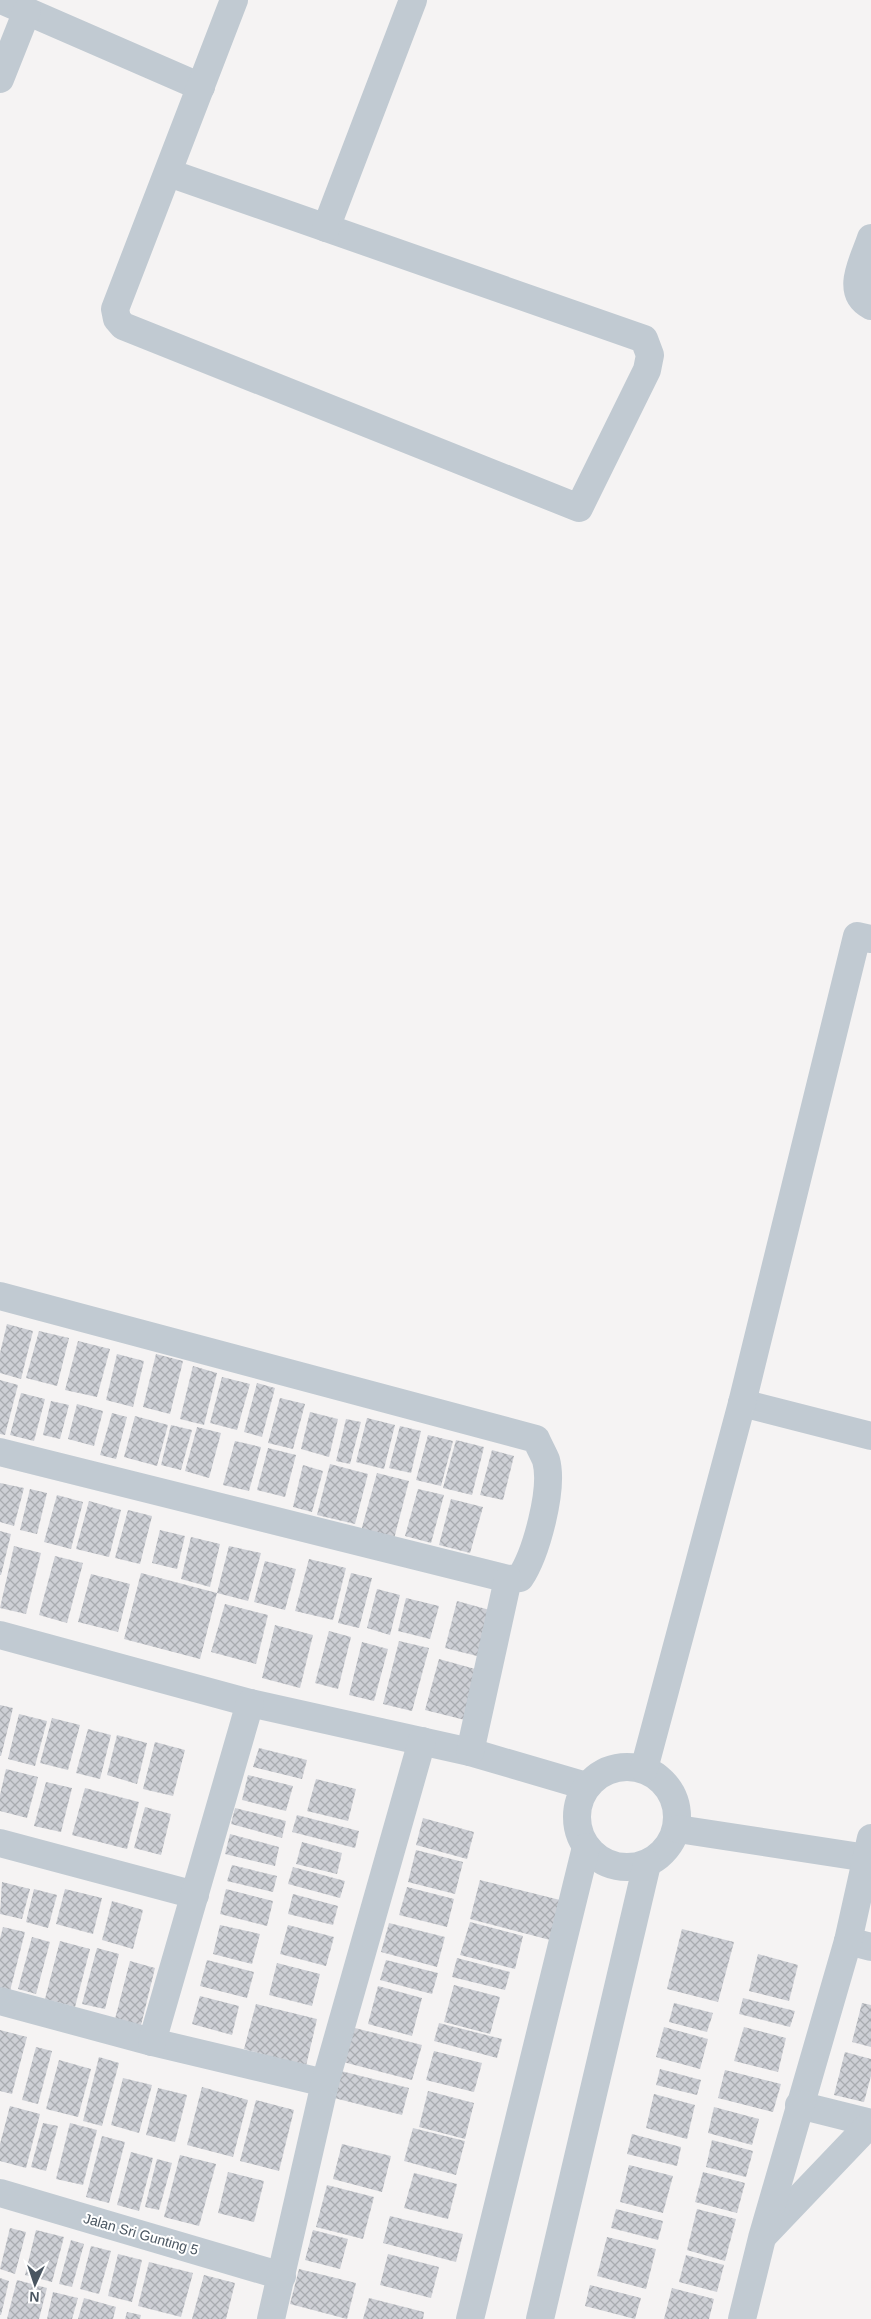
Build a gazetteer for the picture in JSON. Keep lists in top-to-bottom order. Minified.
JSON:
{"streets":{"street":["Jalan Sri Gunting 5"]},"north":"bottom"}
